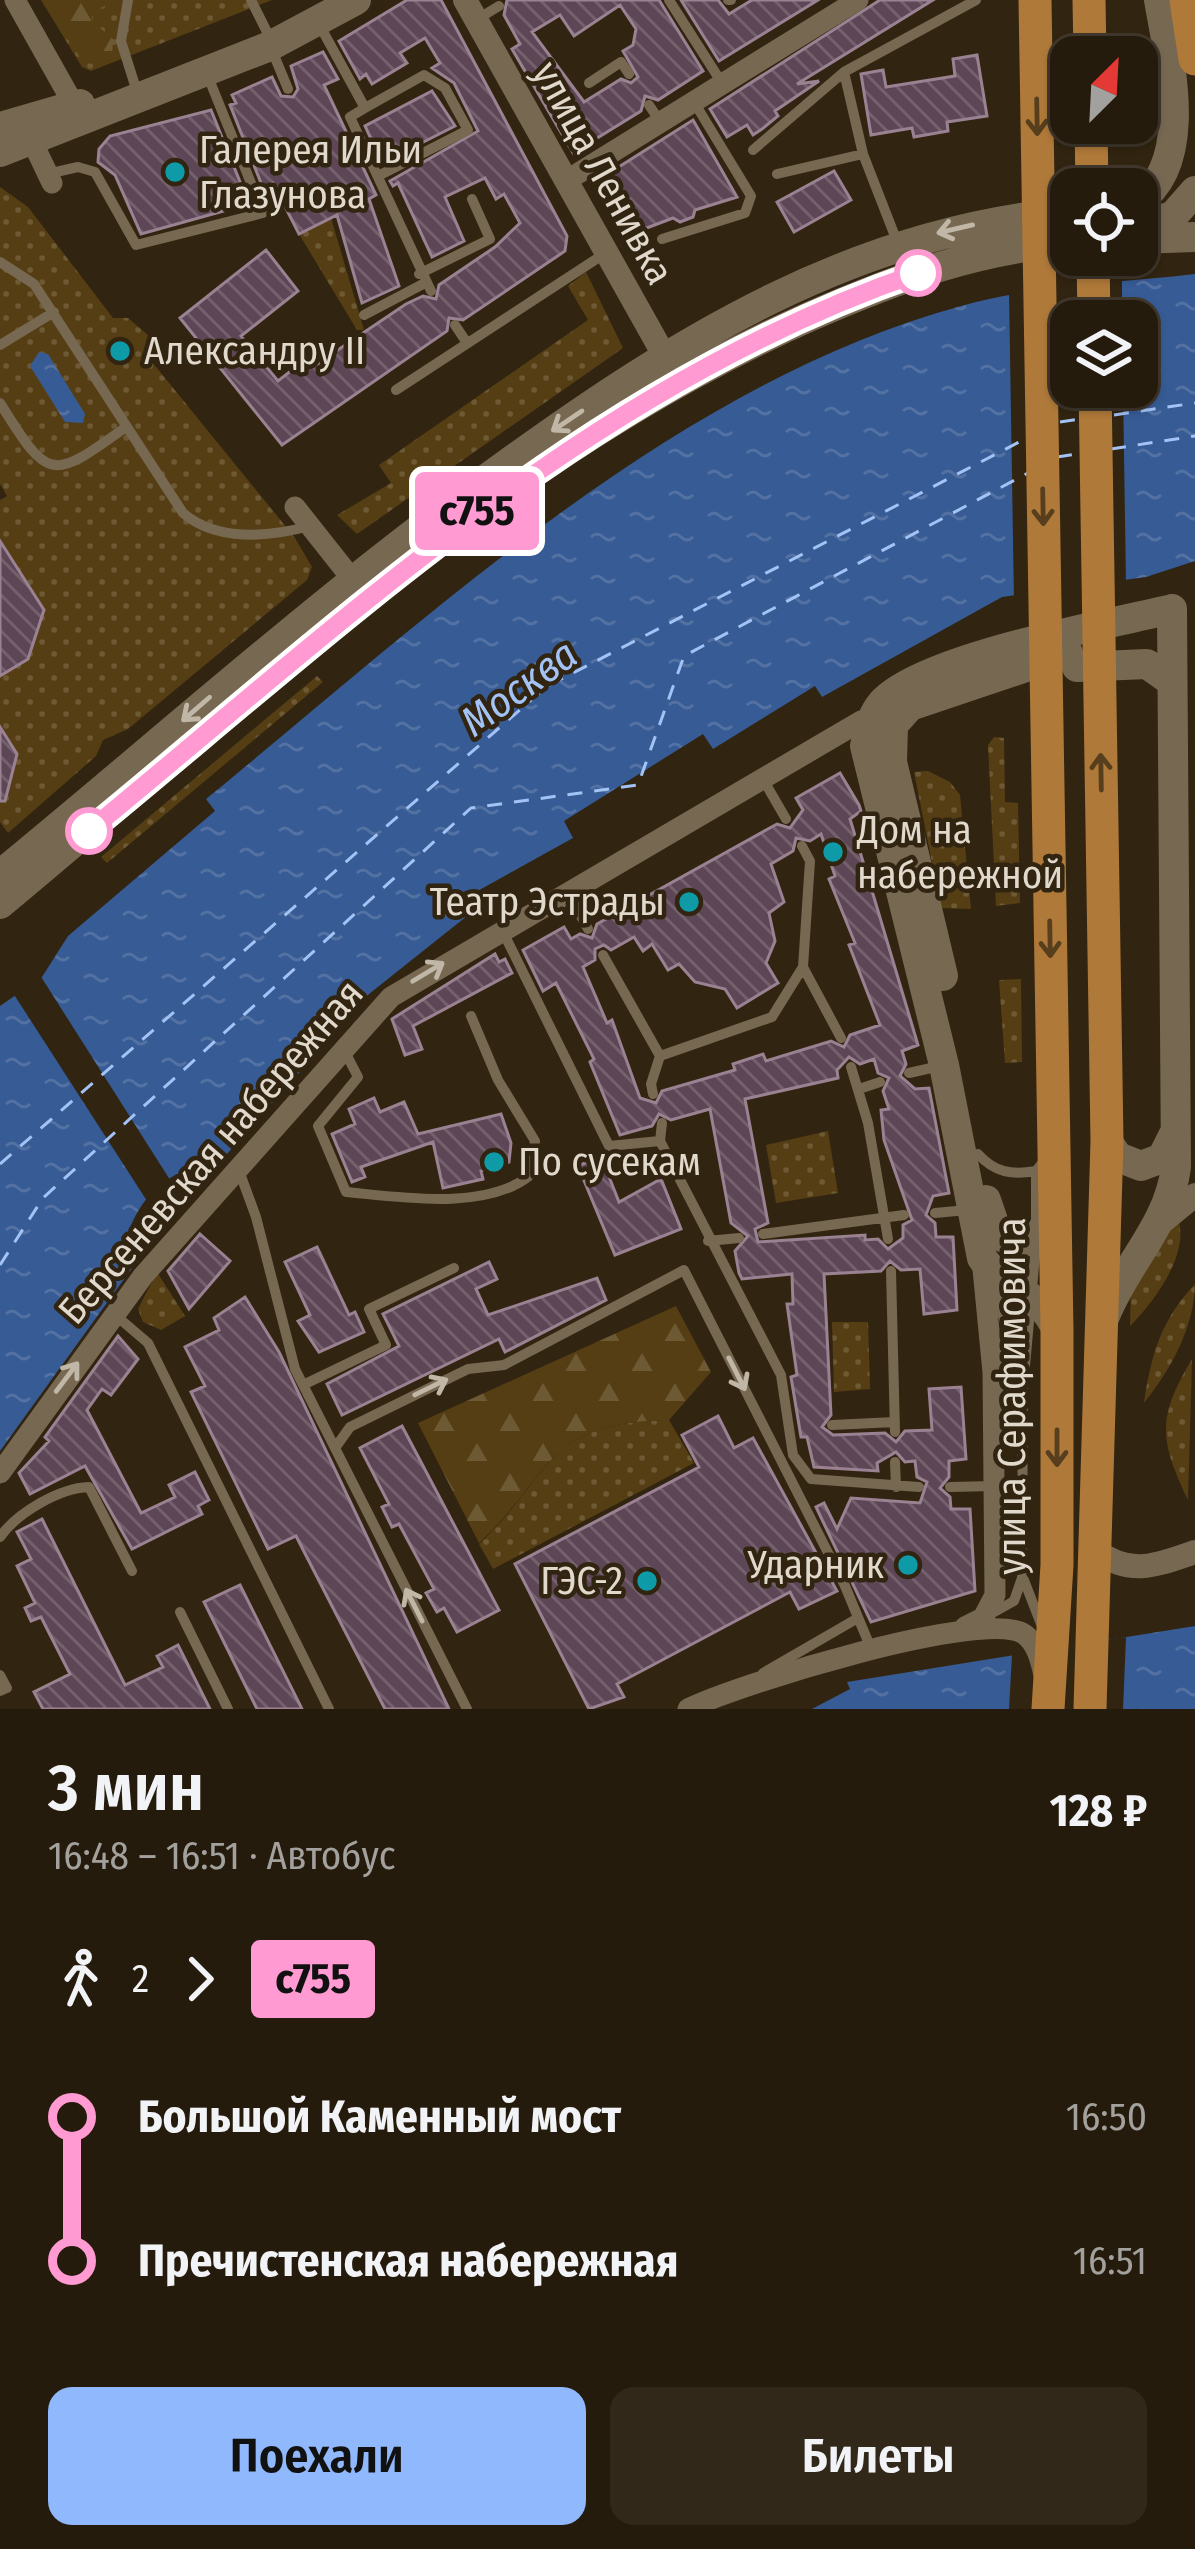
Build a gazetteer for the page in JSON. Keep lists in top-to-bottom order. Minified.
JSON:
{"streets":{"main road":["улица Серафимовича"],"street":["улица Ленивка","Берсеневская набережная"]},"crossings":[["Берсеневская набережная","улица Серафимовича"]],"water":["Москва"],"places":["Галерея Ильи Глазунова","Александру II","Дом на набережной","Театр Эстрады","По сусекам","Ударник","ГЭС-2"],"lines":["bus line с755"],"north":"top right","page":{"on_map":"с755","heading":["3 мин","16:48 – 16:51 · Автобус","128 ₽"],"legs":["2","с755"],"list":[{"name":"Большой Каменный мост","value":"16:50"},{"name":"Пречистенская набережная","value":"16:51"}],"buttons":["Поехали","Билеты"]}}
